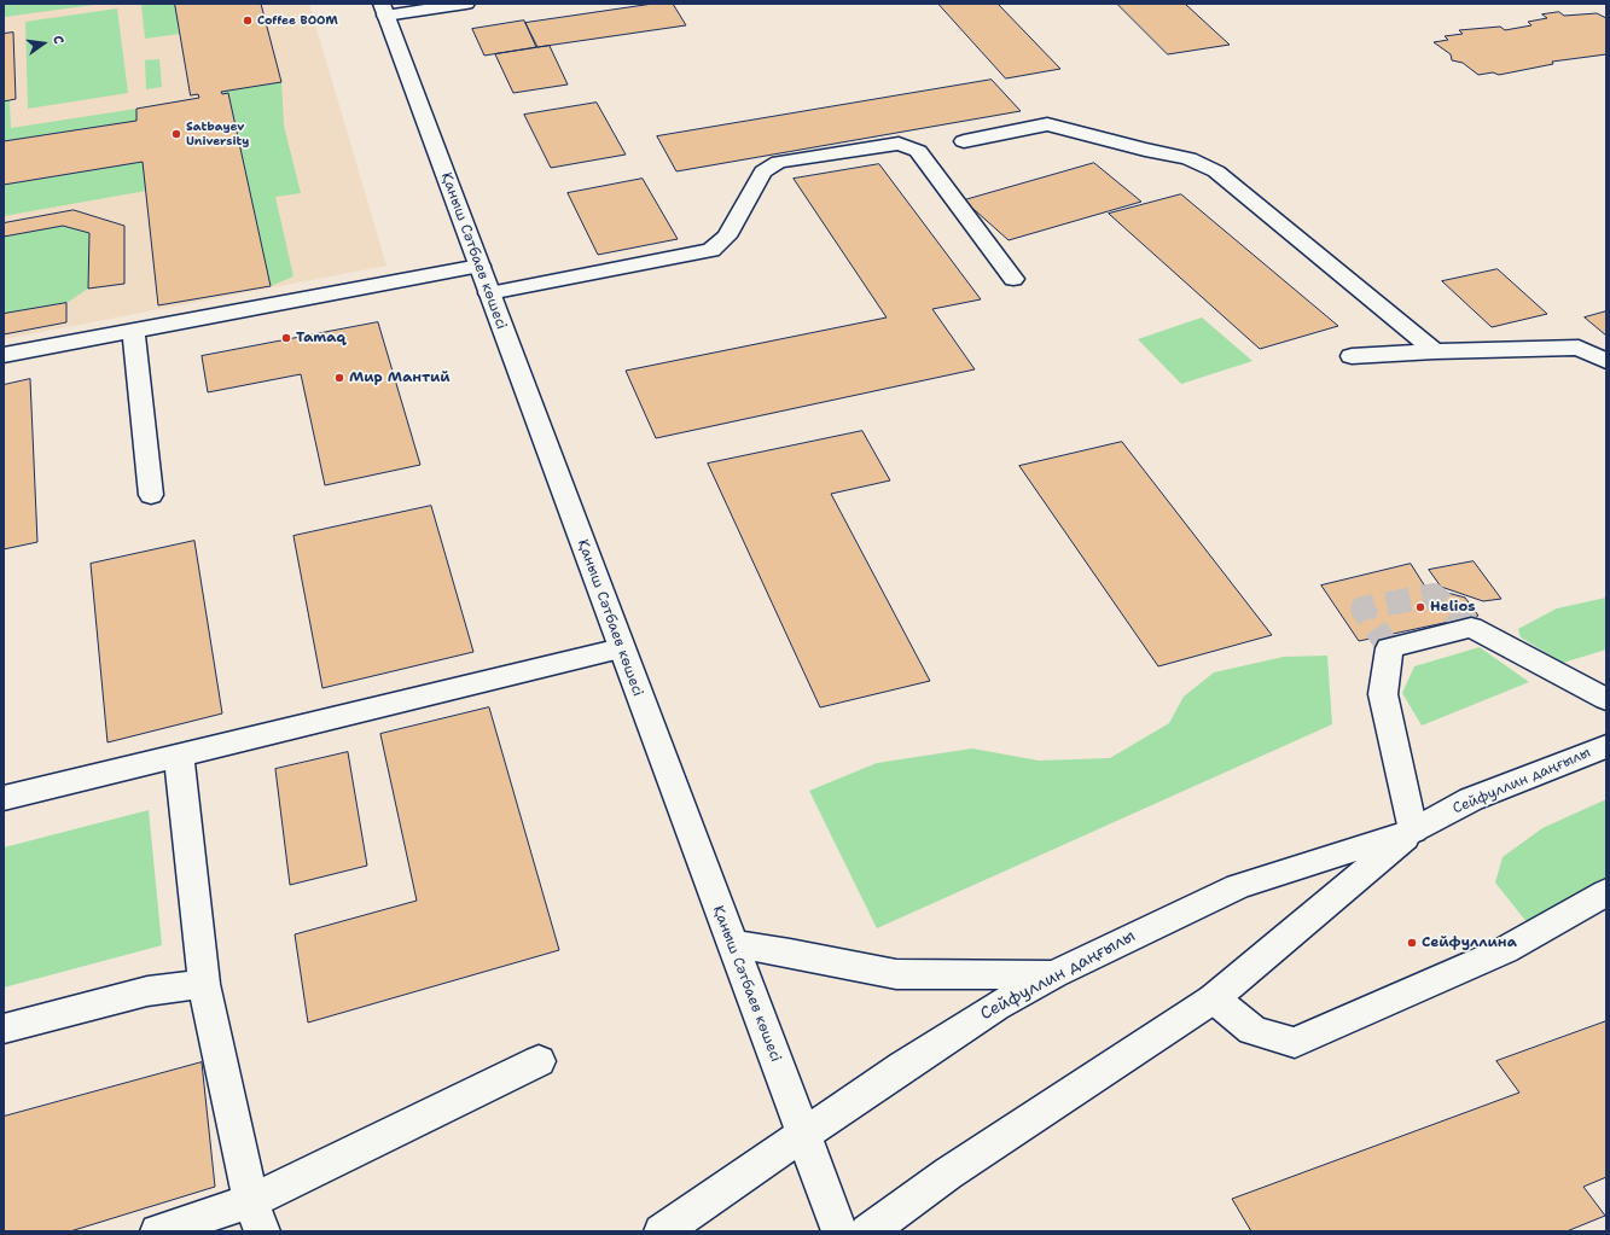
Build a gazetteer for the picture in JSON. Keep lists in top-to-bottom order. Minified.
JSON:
{"streets":{"main road":["Қаныш Сәтбаев көшесі","Сейфуллин даңғылы"]},"crossings":[["Қаныш Сәтбаев көшесі","Сейфуллин даңғылы"]],"places":["Coffee BOOM","Satbayev University","Tamaq","Мир Мантий","Helios","Сейфуллина"],"north":"right"}
